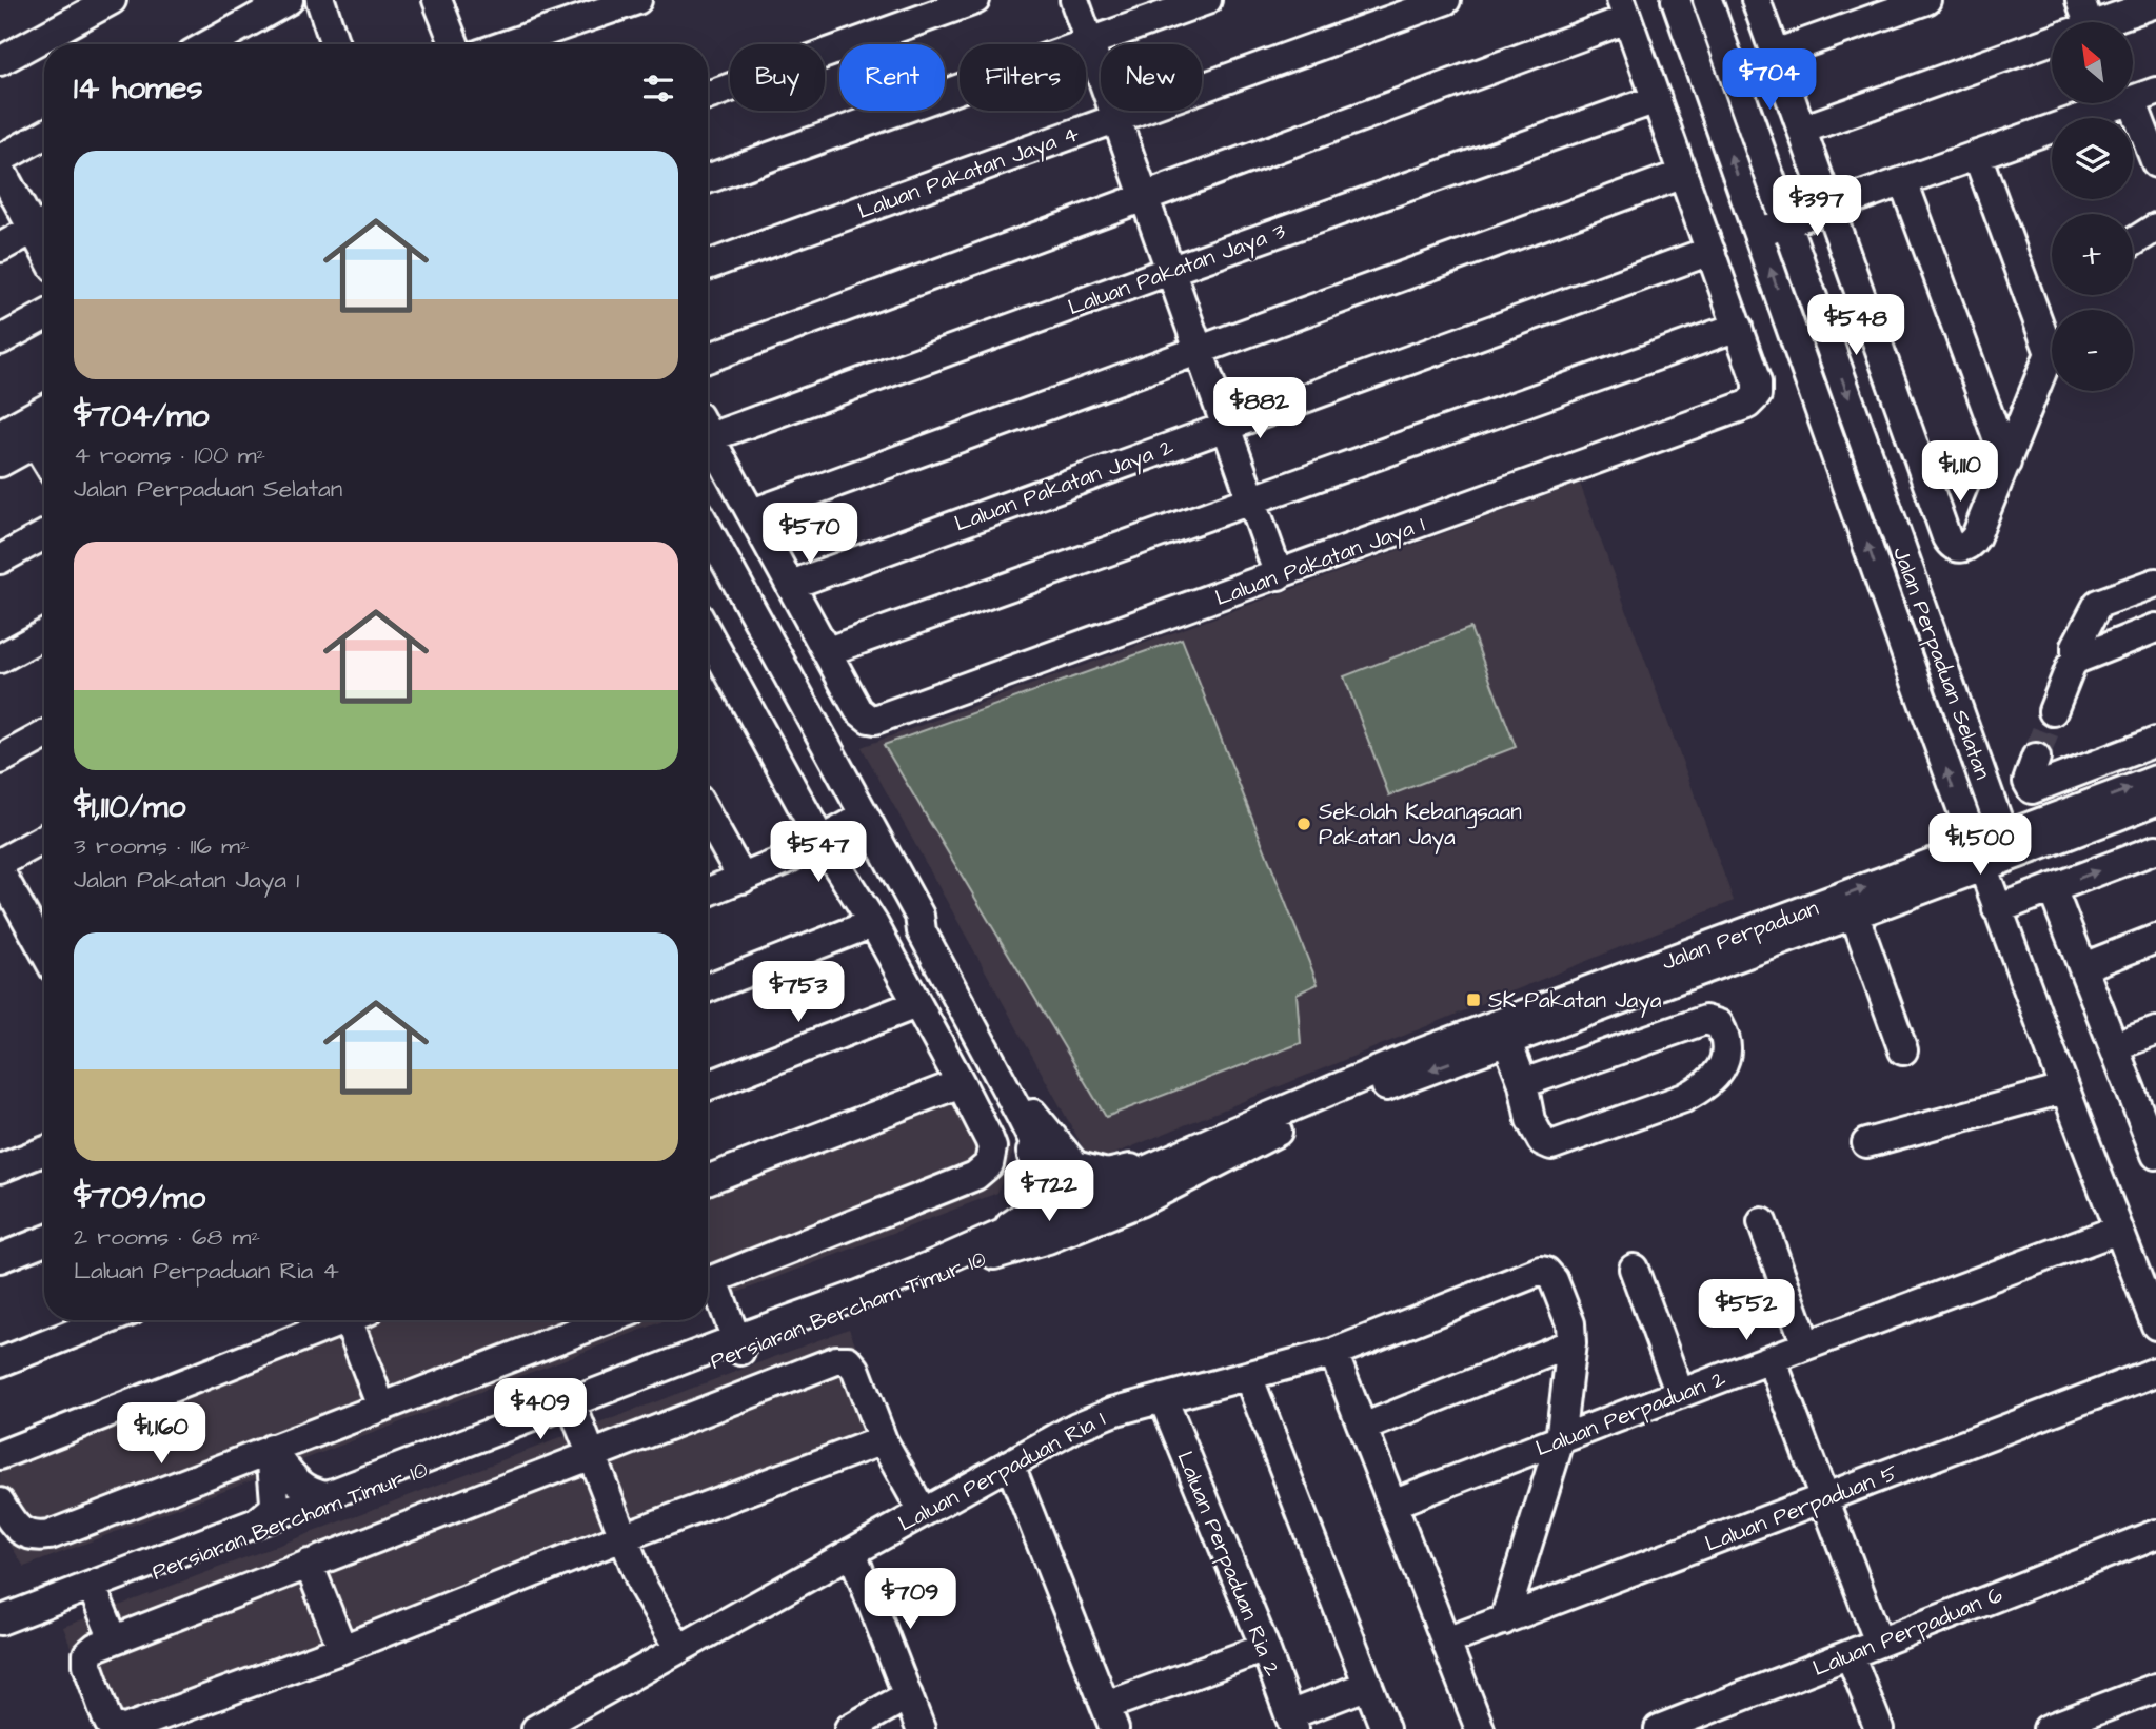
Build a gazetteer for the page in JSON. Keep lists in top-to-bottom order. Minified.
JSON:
{"streets":{"street":["Laluan Pakatan Jaya 4","Laluan Pakatan Jaya 3","Laluan Pakatan Jaya 2","Laluan Pakatan Jaya 1","Jalan Perpaduan Selatan","Jalan Perpaduan","Persiaran Bercham Timur 10","Laluan Perpaduan 2","Laluan Perpaduan Ria 1","Laluan Perpaduan 5","Laluan Perpaduan Ria 2","Laluan Perpaduan 6"]},"crossings":[["Jalan Perpaduan Selatan","Jalan Perpaduan"],["Jalan Perpaduan Selatan","Laluan Perpaduan 2"],["Jalan Perpaduan","Persiaran Bercham Timur 10"],["Laluan Perpaduan Ria 1","Laluan Perpaduan Ria 2"]],"places":{"other":["Sekolah Kebangsaan Pakatan Jaya"],"transit":["SK Pakatan Jaya"]},"north":"top left","page":{"map_buttons":["+","−"],"chip":["Buy","Rent","Filters","New"],"heading":"14 homes","price":["$704","$397","$548","$882","$1,110","$570","$1,500","$547","$753","$722","$552","$409","$1,160","$709"],"list":[{"name":"$704/mo","note":"4 rooms · 100 m² · Jalan Perpaduan Selatan"},{"name":"$1,110/mo","note":"3 rooms · 116 m² · Jalan Pakatan Jaya 1"},{"name":"$709/mo","note":"2 rooms · 68 m² · Laluan Perpaduan Ria 4"}]}}
